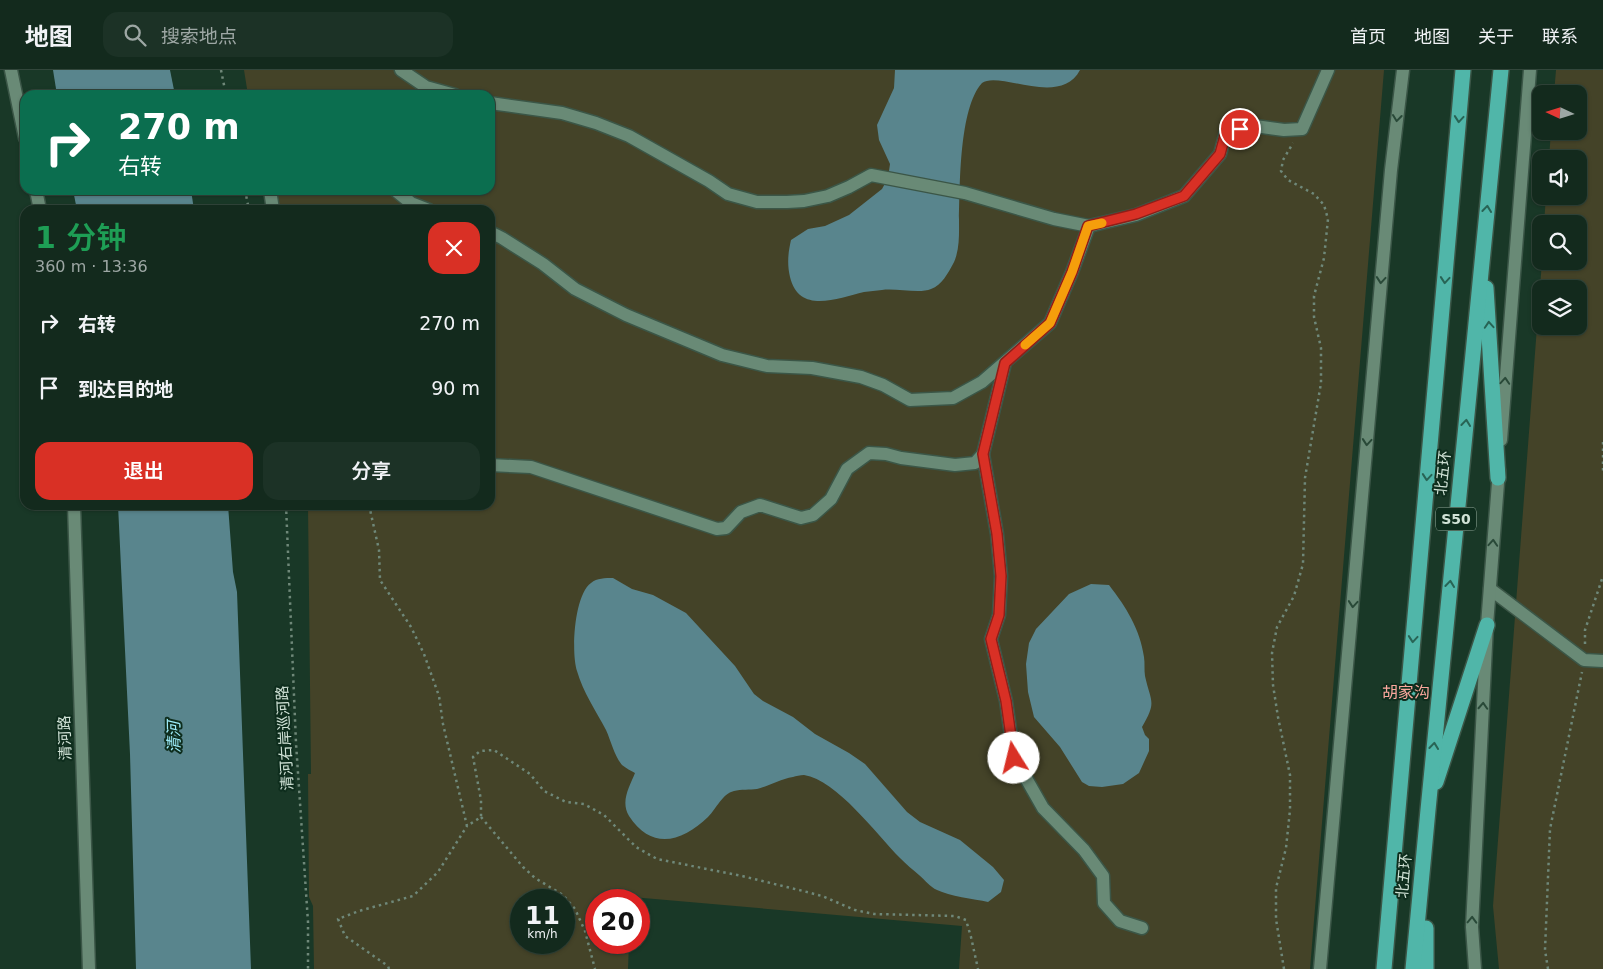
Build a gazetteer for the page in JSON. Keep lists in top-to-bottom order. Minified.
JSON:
{"streets":{"highway":["北五环","S50"],"street":["清河路"],"path":["清河右岸巡河路"]},"districts":["胡家沟"],"water":["清河"],"north":"left","page":{"header":"地图","search":"搜索地点","nav":["首页","地图","关于","联系"],"turn":["270 m","右转"],"heading":["1 分钟","360 m · 13:36"],"list":[{"name":"右转","value":"270 m"},{"name":"到达目的地","value":"90 m"}],"buttons":["退出","分享"],"speed":"11 km/h","limit":"20"}}
